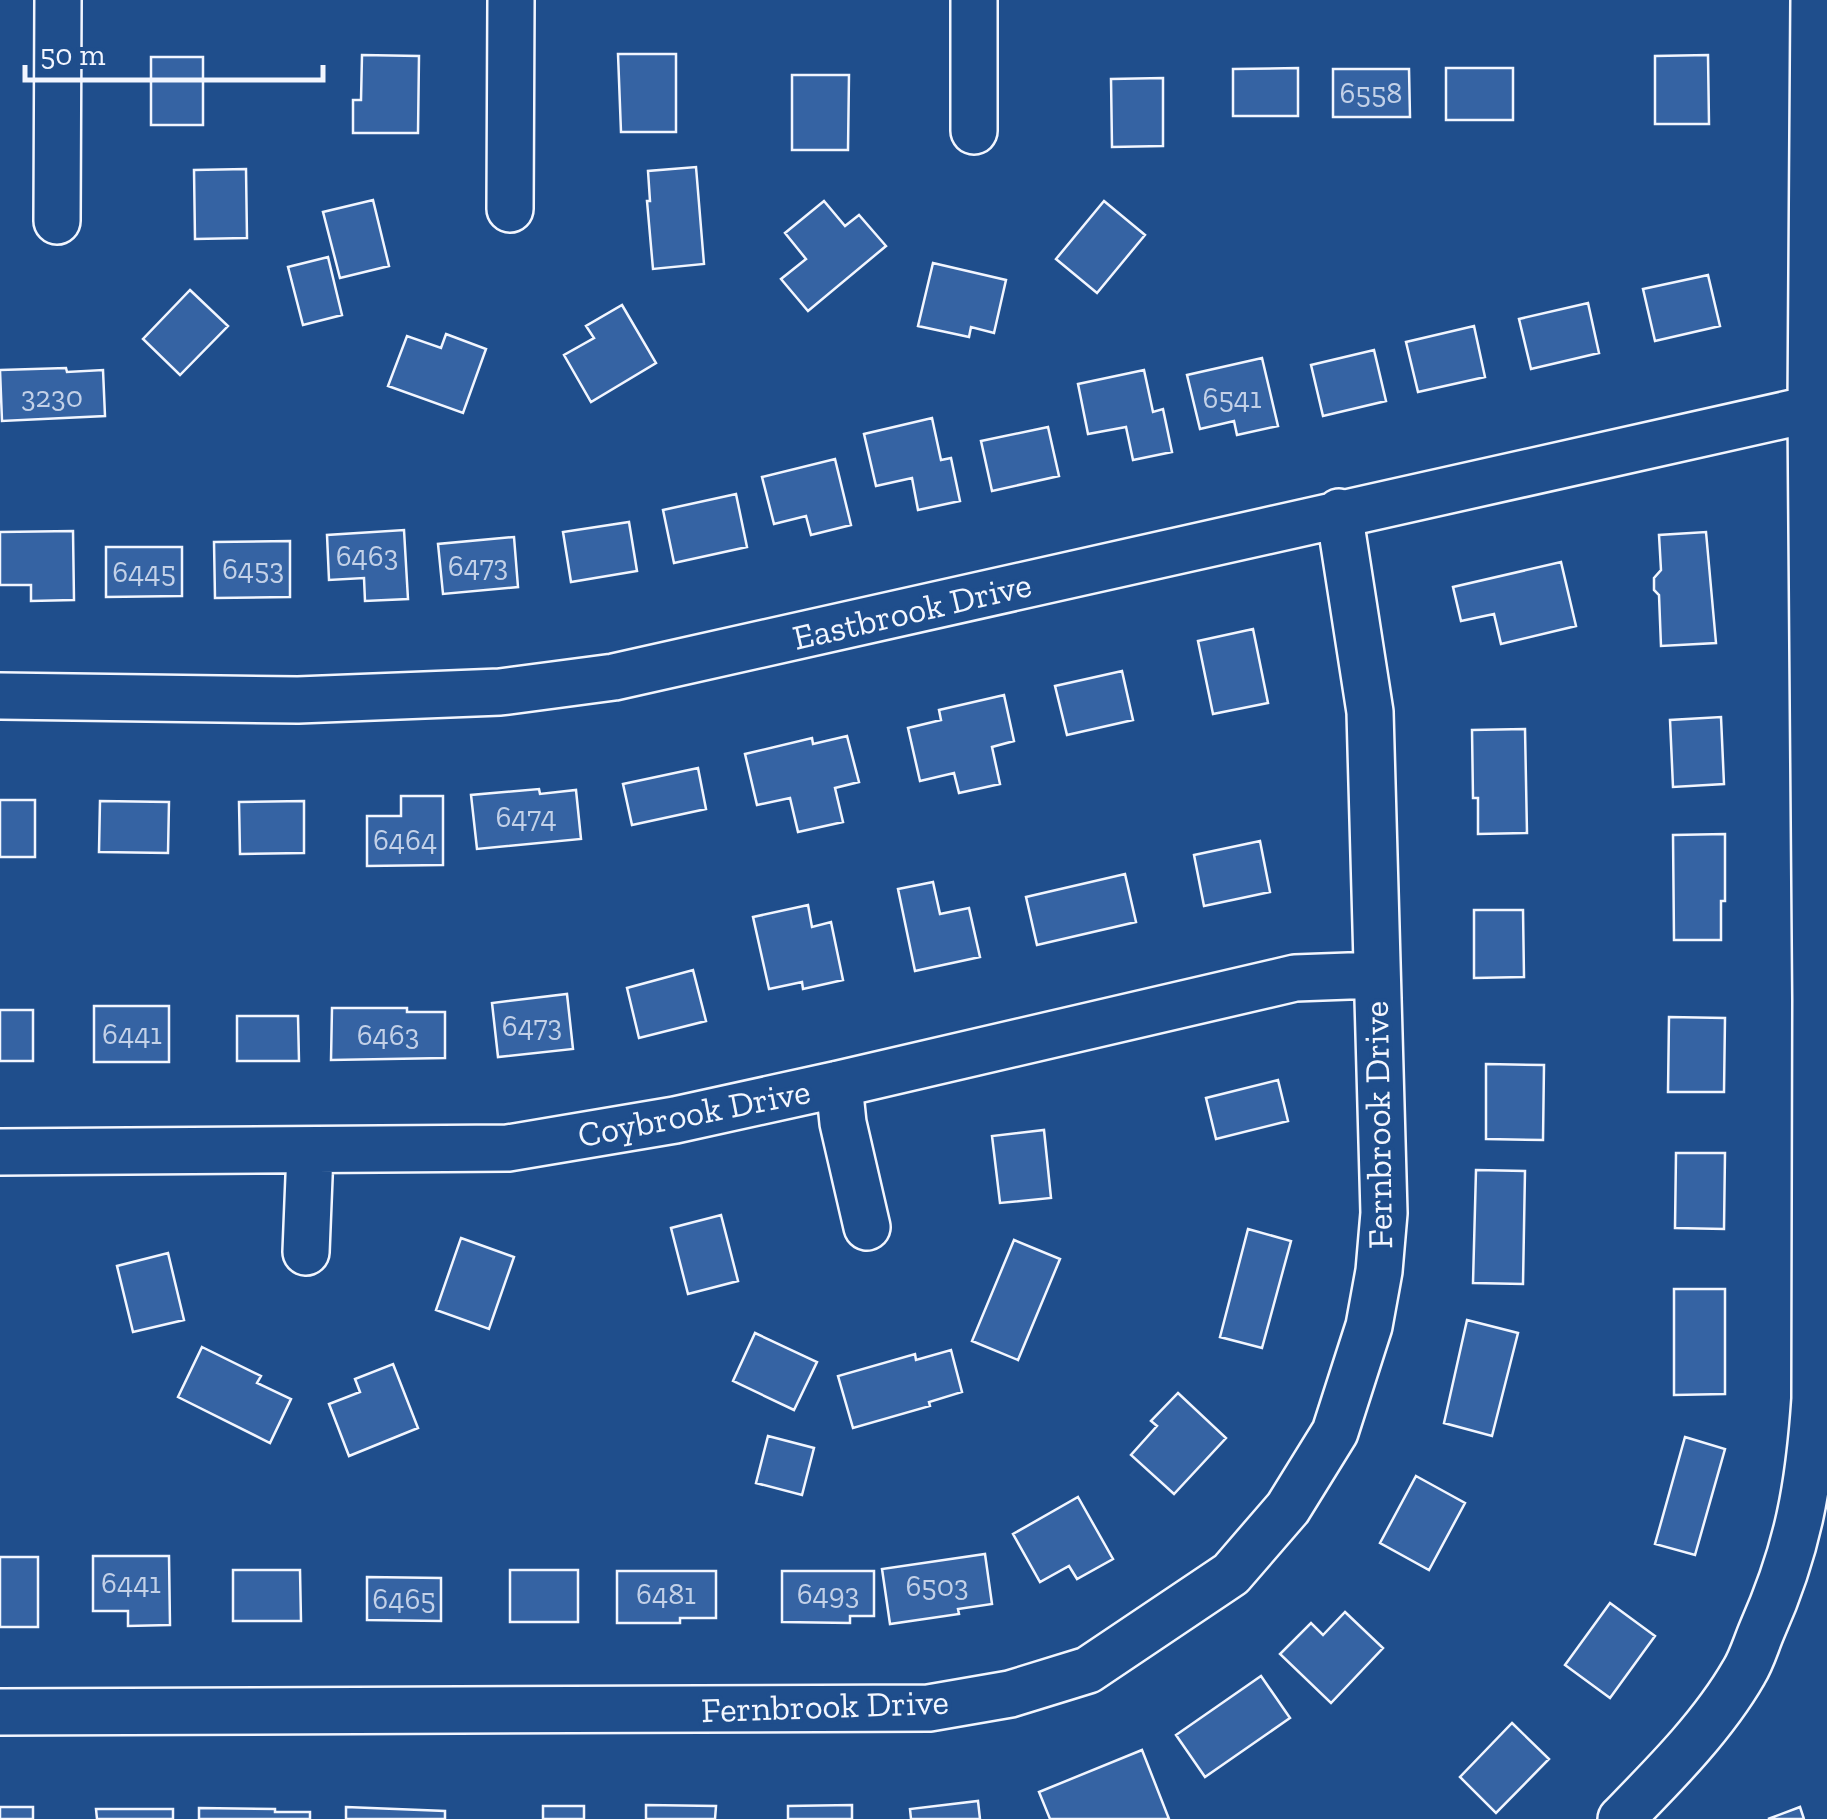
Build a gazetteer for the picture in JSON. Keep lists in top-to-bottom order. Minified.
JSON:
{"streets":{"street":["Eastbrook Drive","Coybrook Drive","Fernbrook Drive"]},"crossings":[["Eastbrook Drive","Fernbrook Drive"],["Coybrook Drive","Fernbrook Drive"]],"house_numbers":["6558","3230","6541","6463","6473","6453","6445","6474","6464","6473","6441","6463","6441","6503","6481","6493","6465"],"scale_bar":"50 m"}
